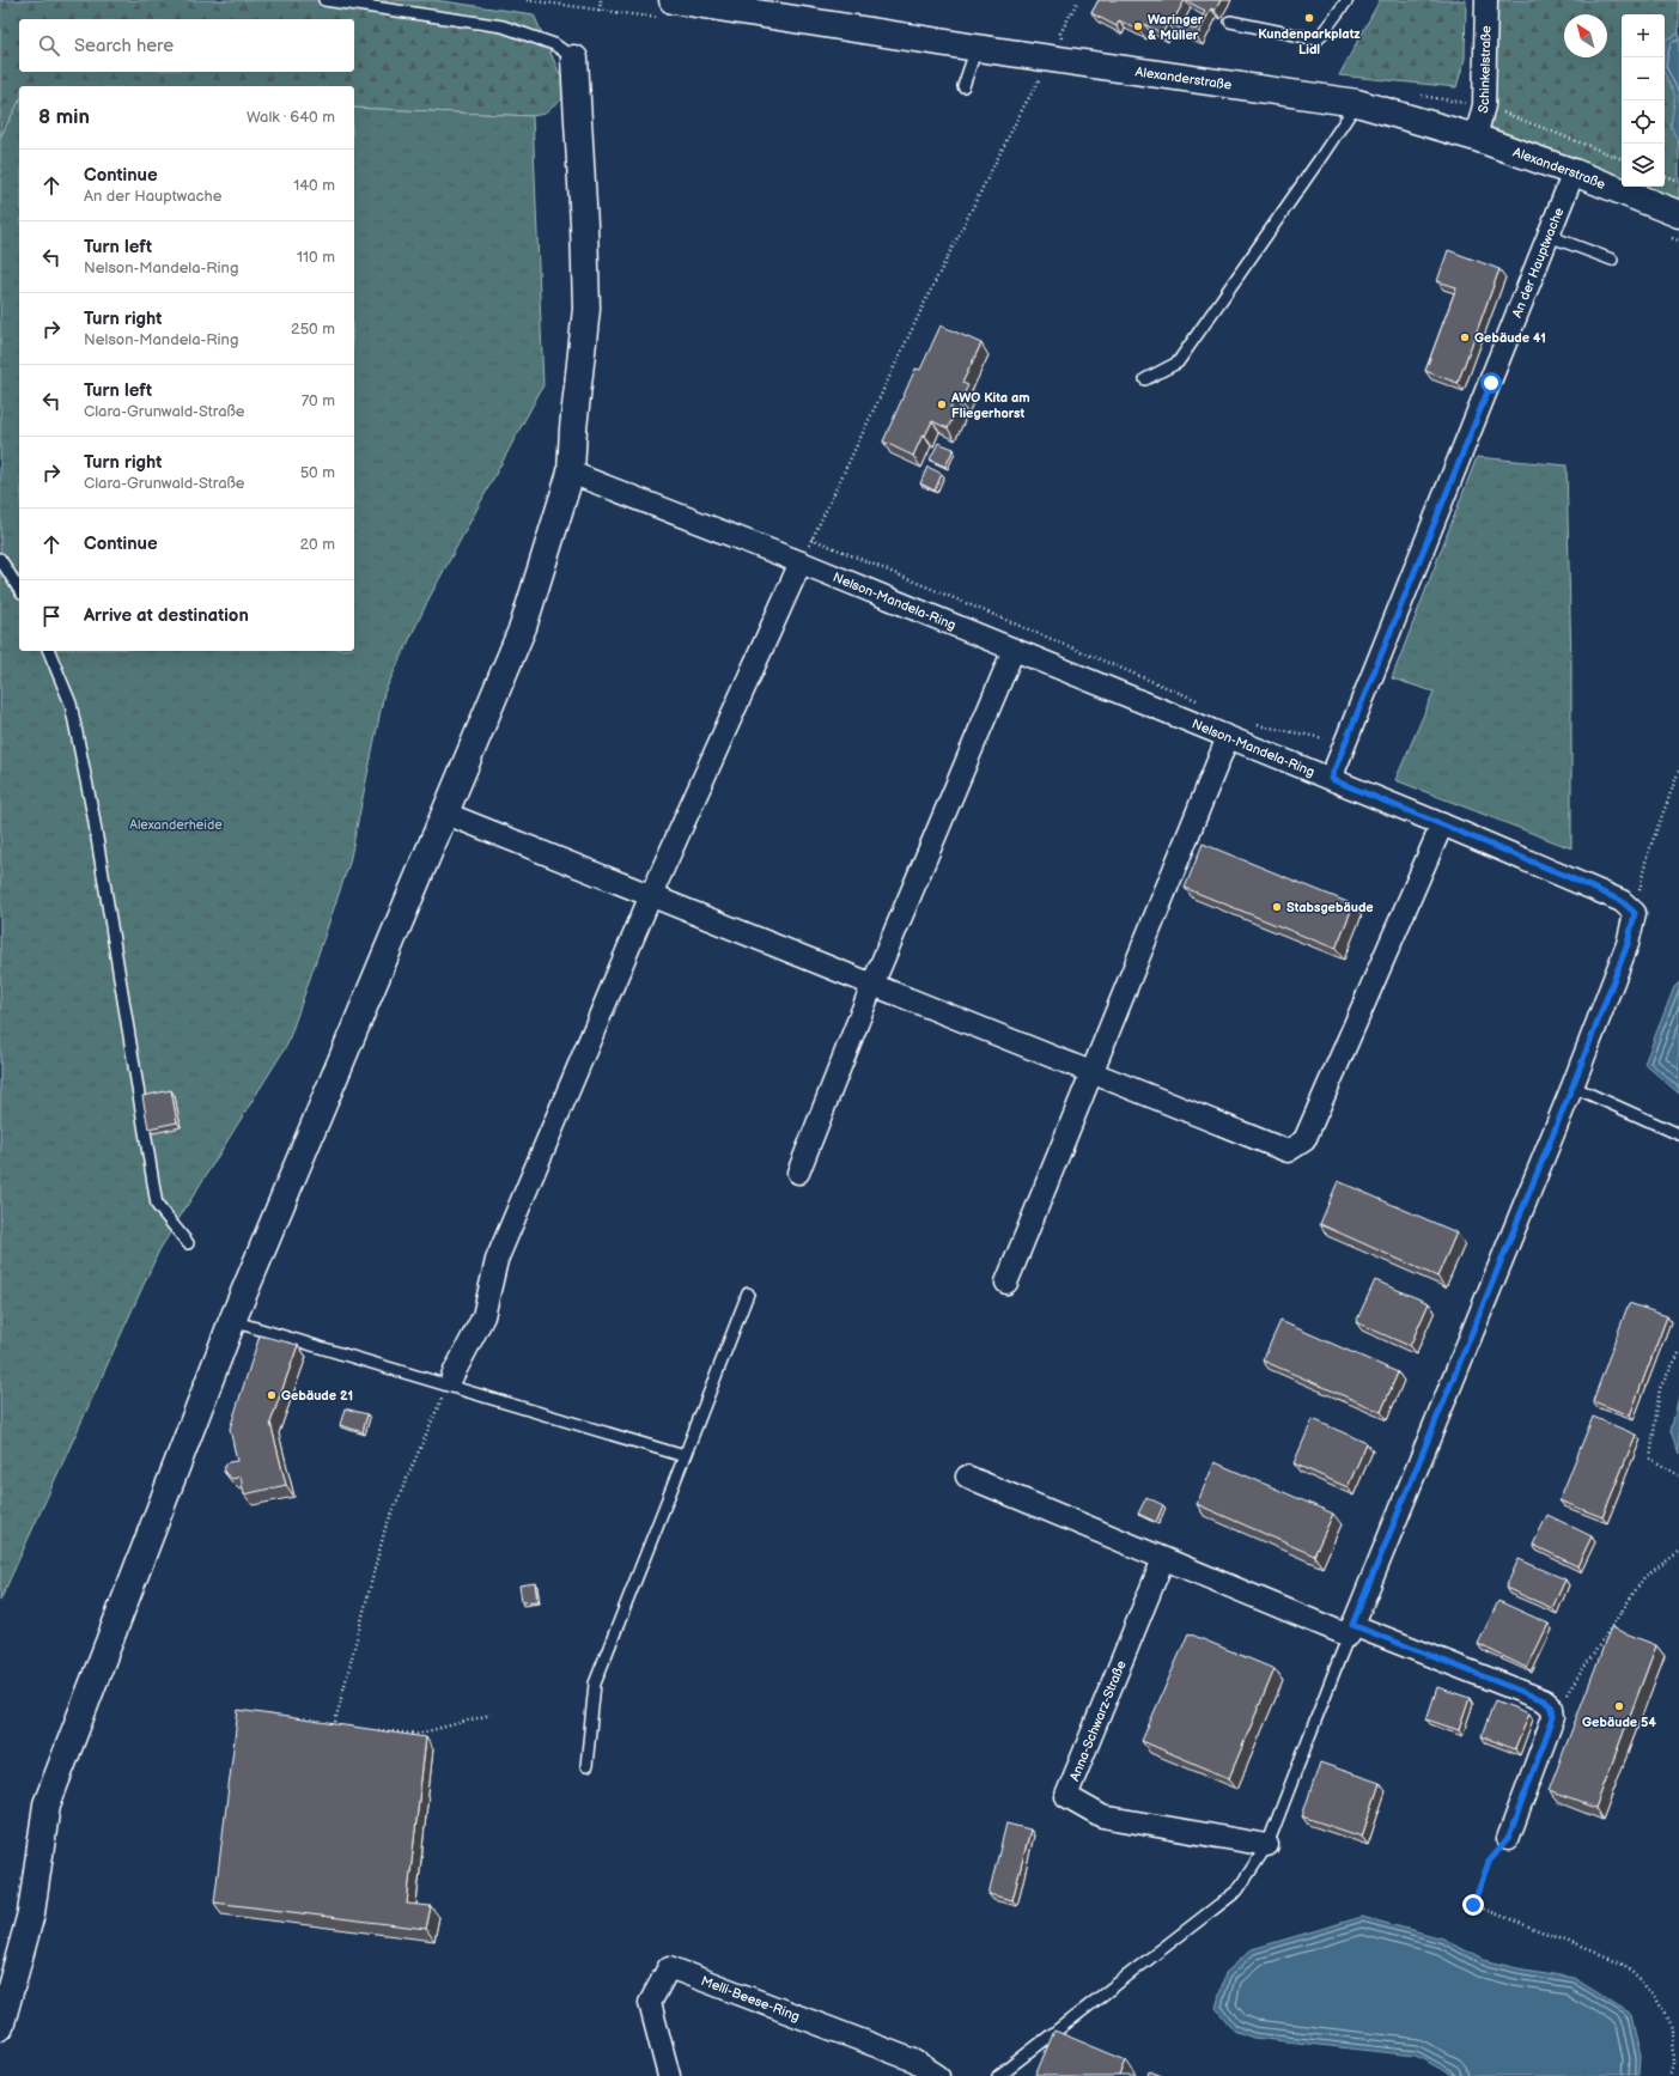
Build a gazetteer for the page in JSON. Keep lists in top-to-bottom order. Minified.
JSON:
{"streets":{"street":["Schinkelstraße","Alexanderstraße","An der Hauptwache","Nelson-Mandela-Ring","Anna-Schwarz-Straße","Melli-Beese-Ring"]},"crossings":[["Schinkelstraße","Alexanderstraße"],["Alexanderstraße","An der Hauptwache"],["An der Hauptwache","Nelson-Mandela-Ring"]],"parks":["Alexanderheide"],"places":["Kundenparkplatz Lidl","Waringer & Müller","Gebäude 41","AWO Kita am Fliegerhorst","Stabsgebäude","Gebäude 21","Gebäude 54"],"north":"top left","page":{"map_buttons":["+","−"],"search":"Search here","heading":["8 min","Walk · 640 m"],"list":[["Continue","An der Hauptwache","140 m"],["Turn left","Nelson-Mandela-Ring","110 m"],["Turn right","Nelson-Mandela-Ring","250 m"],["Turn left","Clara-Grunwald-Straße","70 m"],["Turn right","Clara-Grunwald-Straße","50 m"],["Continue","20 m"],"Arrive at destination"]}}
